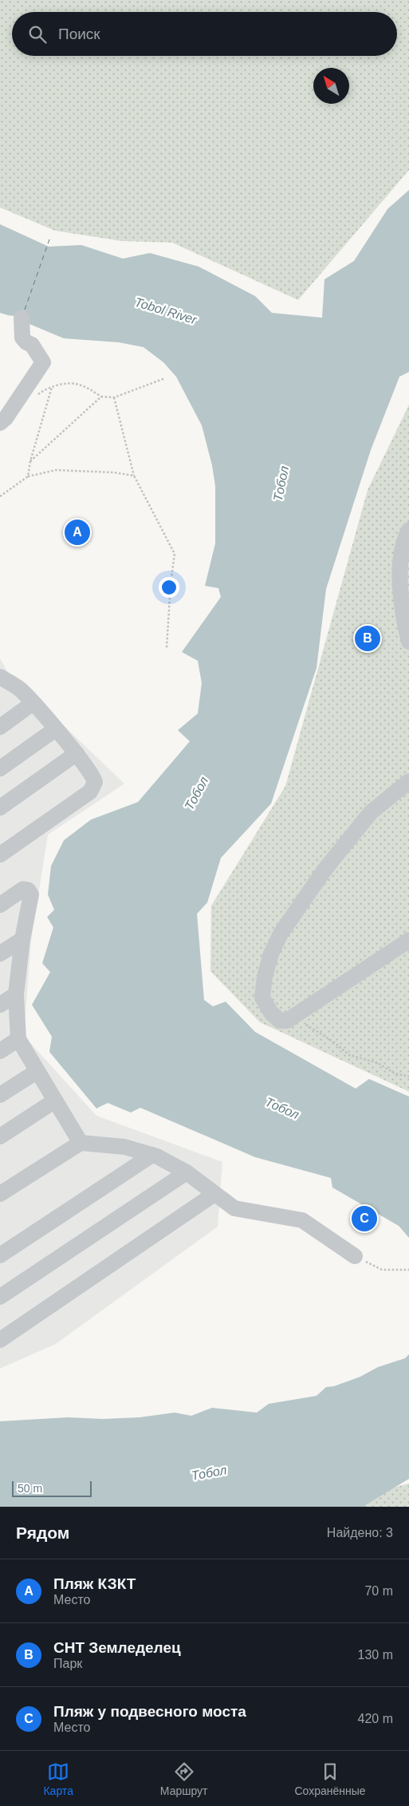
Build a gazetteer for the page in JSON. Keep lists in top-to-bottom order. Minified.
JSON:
{"water":["Tobol River","Тобол"],"scale_bar":"50 m","north":"top left","page":{"search":"Поиск","pins":["A","B","C"],"scale":"50 m","heading":["Рядом","Найдено: 3"],"list":[{"mark":"A","name":"Пляж КЗКТ","note":"Место","value":"70 m"},{"mark":"B","name":"СНТ Земледелец","note":"Парк","value":"130 m"},{"mark":"C","name":"Пляж у подвесного моста","note":"Место","value":"420 m"}],"nav":["Карта","Маршрут","Сохранённые"]}}
